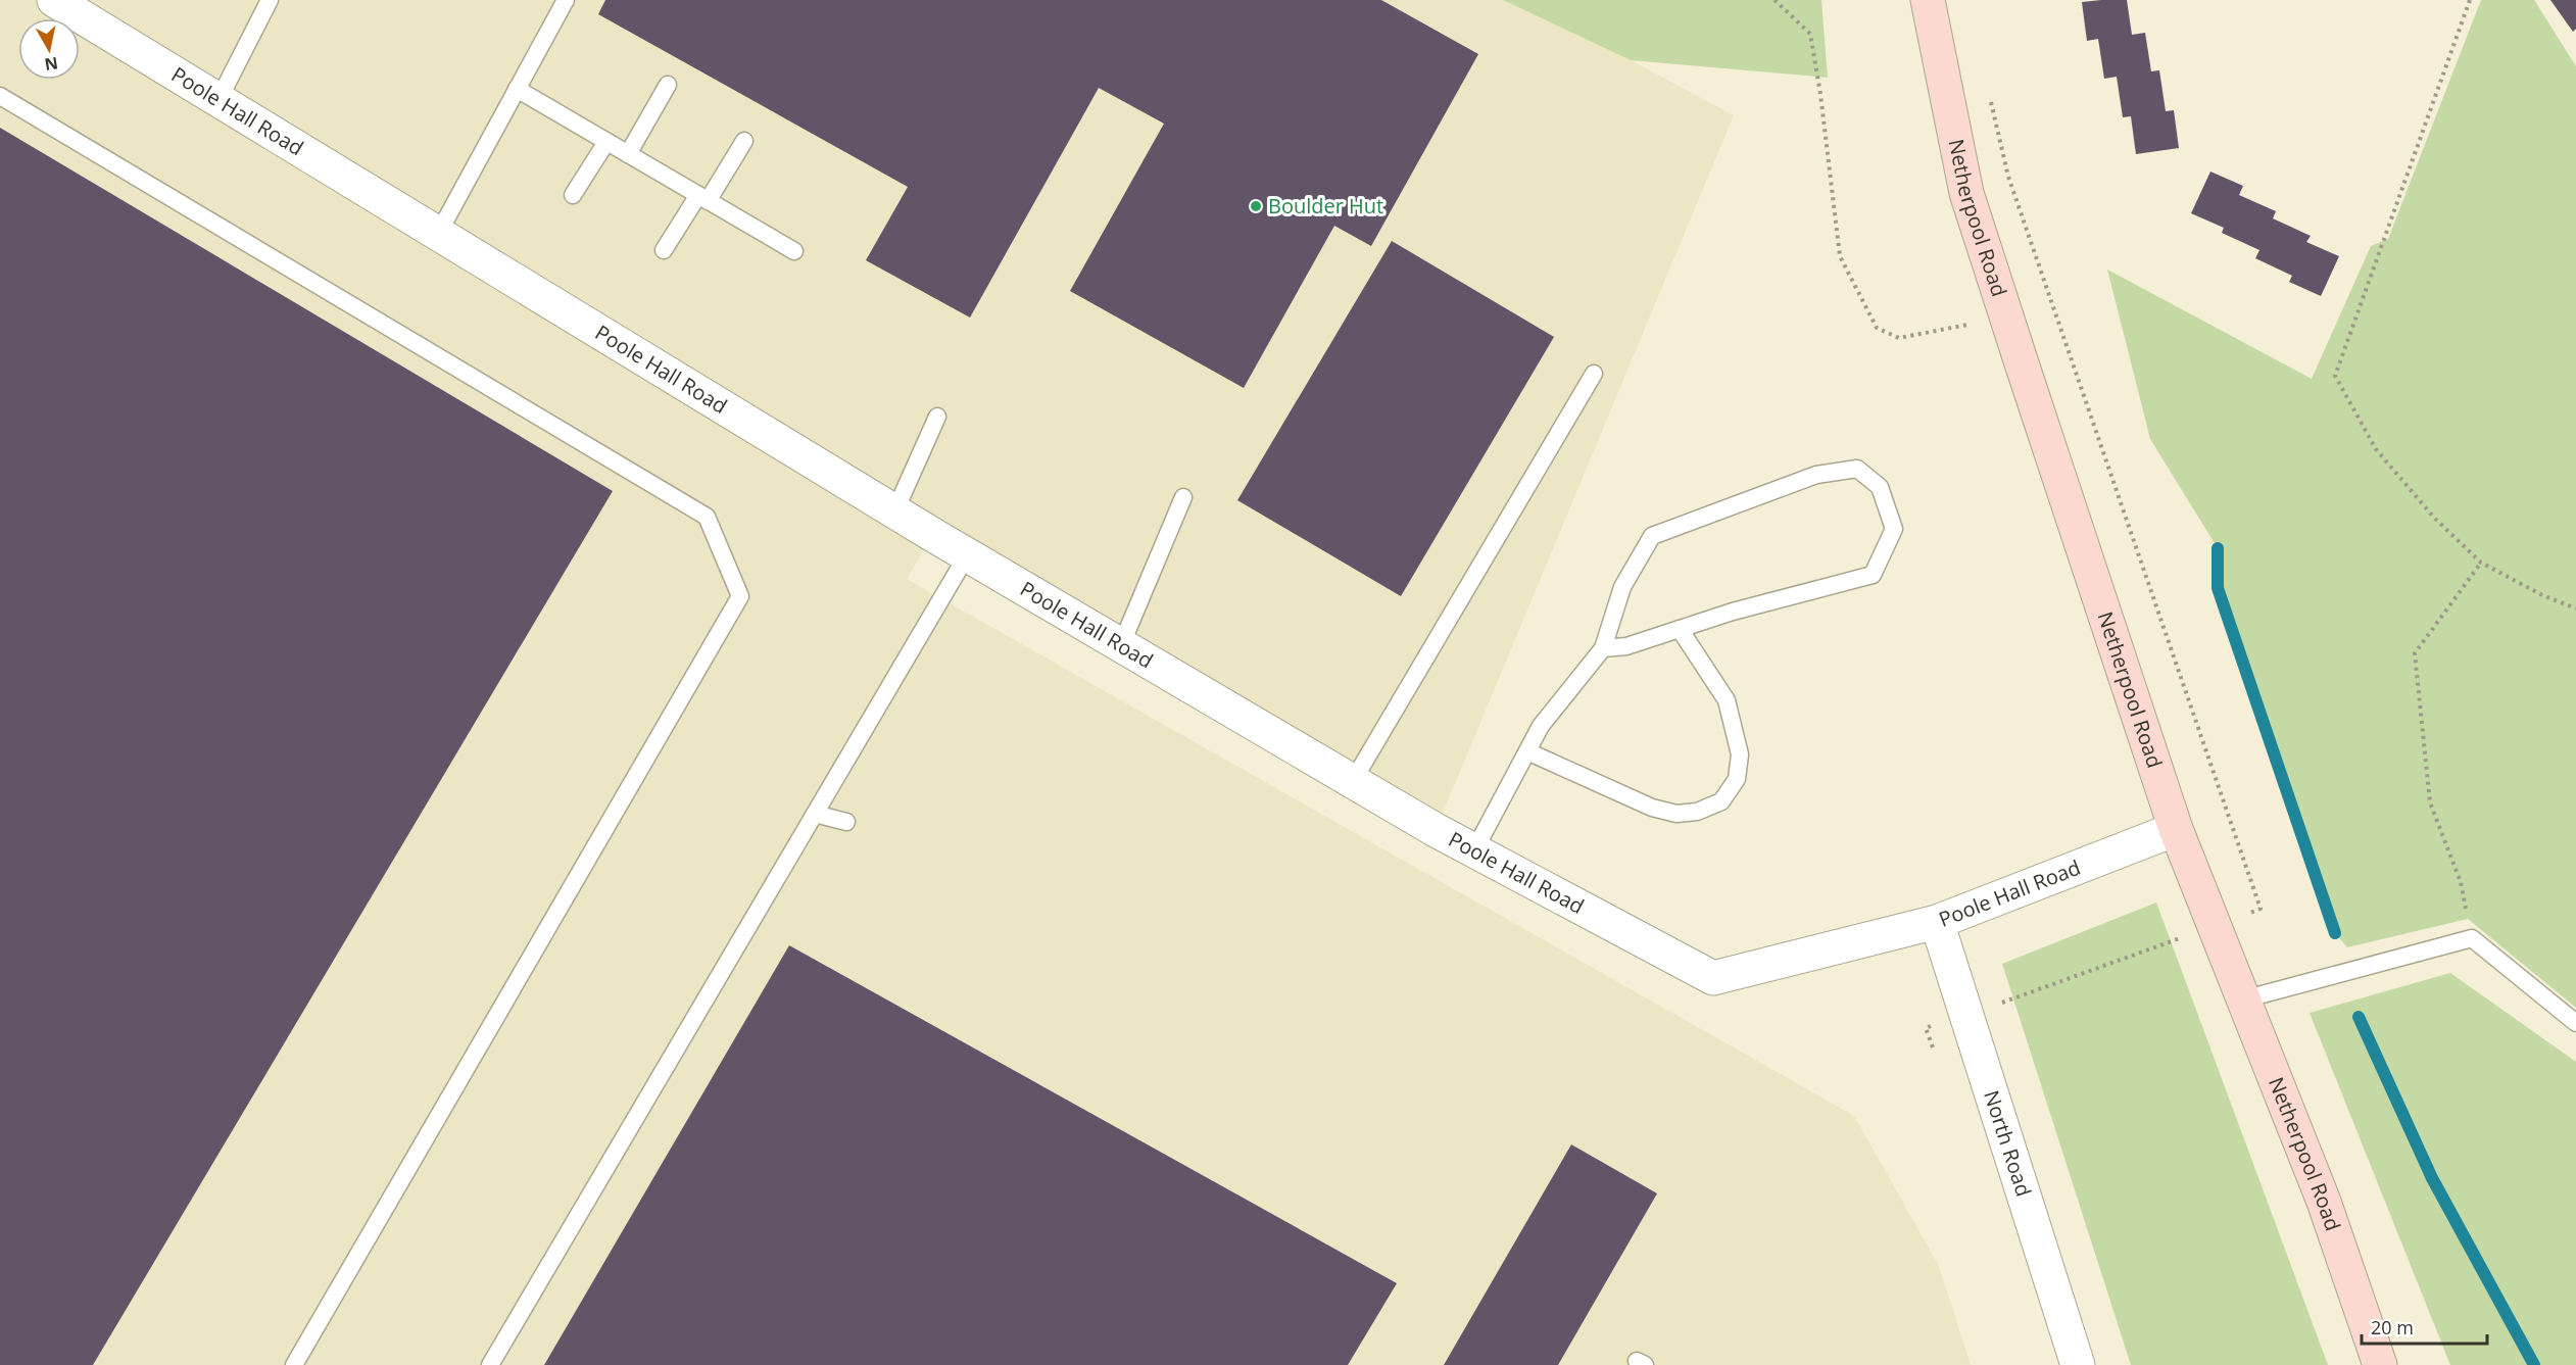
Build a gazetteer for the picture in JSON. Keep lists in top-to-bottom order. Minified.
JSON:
{"streets":{"main road":["Netherpool Road"],"street":["Poole Hall Road","North Road"]},"crossings":[["Poole Hall Road","Netherpool Road"],["Poole Hall Road","North Road"]],"places":["Boulder Hut"],"scale_bar":"20 m","north":"bottom"}
